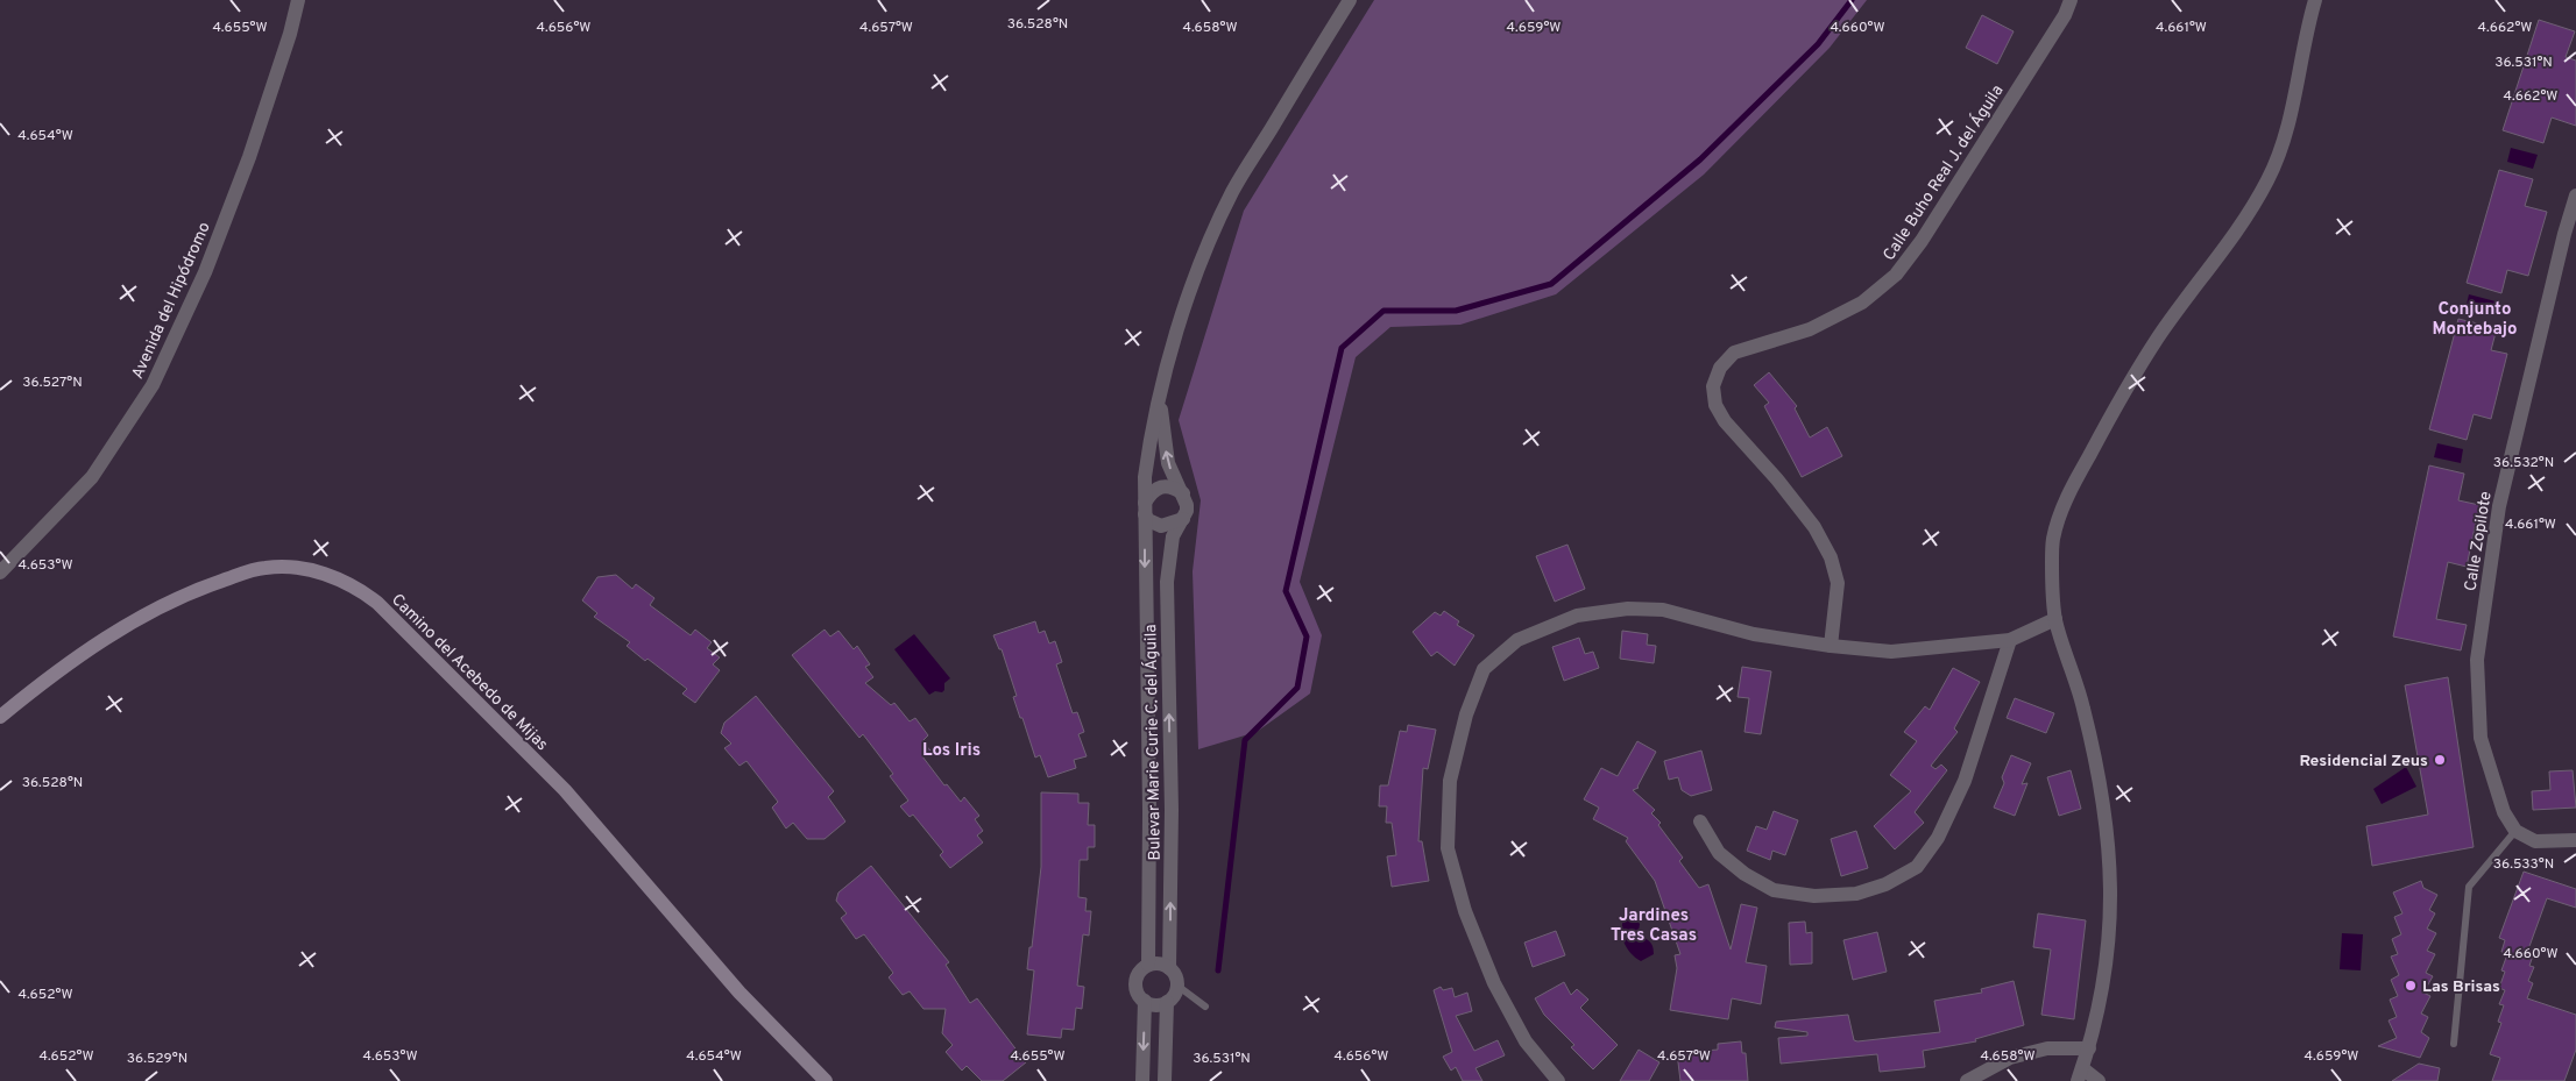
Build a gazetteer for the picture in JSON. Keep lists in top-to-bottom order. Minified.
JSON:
{"streets":{"street":["Calle Buho Real J. del Águila","Avenida del Hipódromo","Calle Zopilote","Camino del Acebedo de Mijas","Bulevar Marie Curie C. del Águila"]},"districts":["Conjunto Montebajo","Los Iris","Jardines Tres Casas"],"places":["Residencial Zeus","Las Brisas"],"coordinates":["36.528°N","4.655°W","4.656°W","4.658°W","4.659°W","4.660°W","4.661°W","4.657°W","4.662°W","36.531°N","4.654°W","36.527°N","36.532°N","4.653°W","36.533°N","4.652°W","36.529°N"]}
